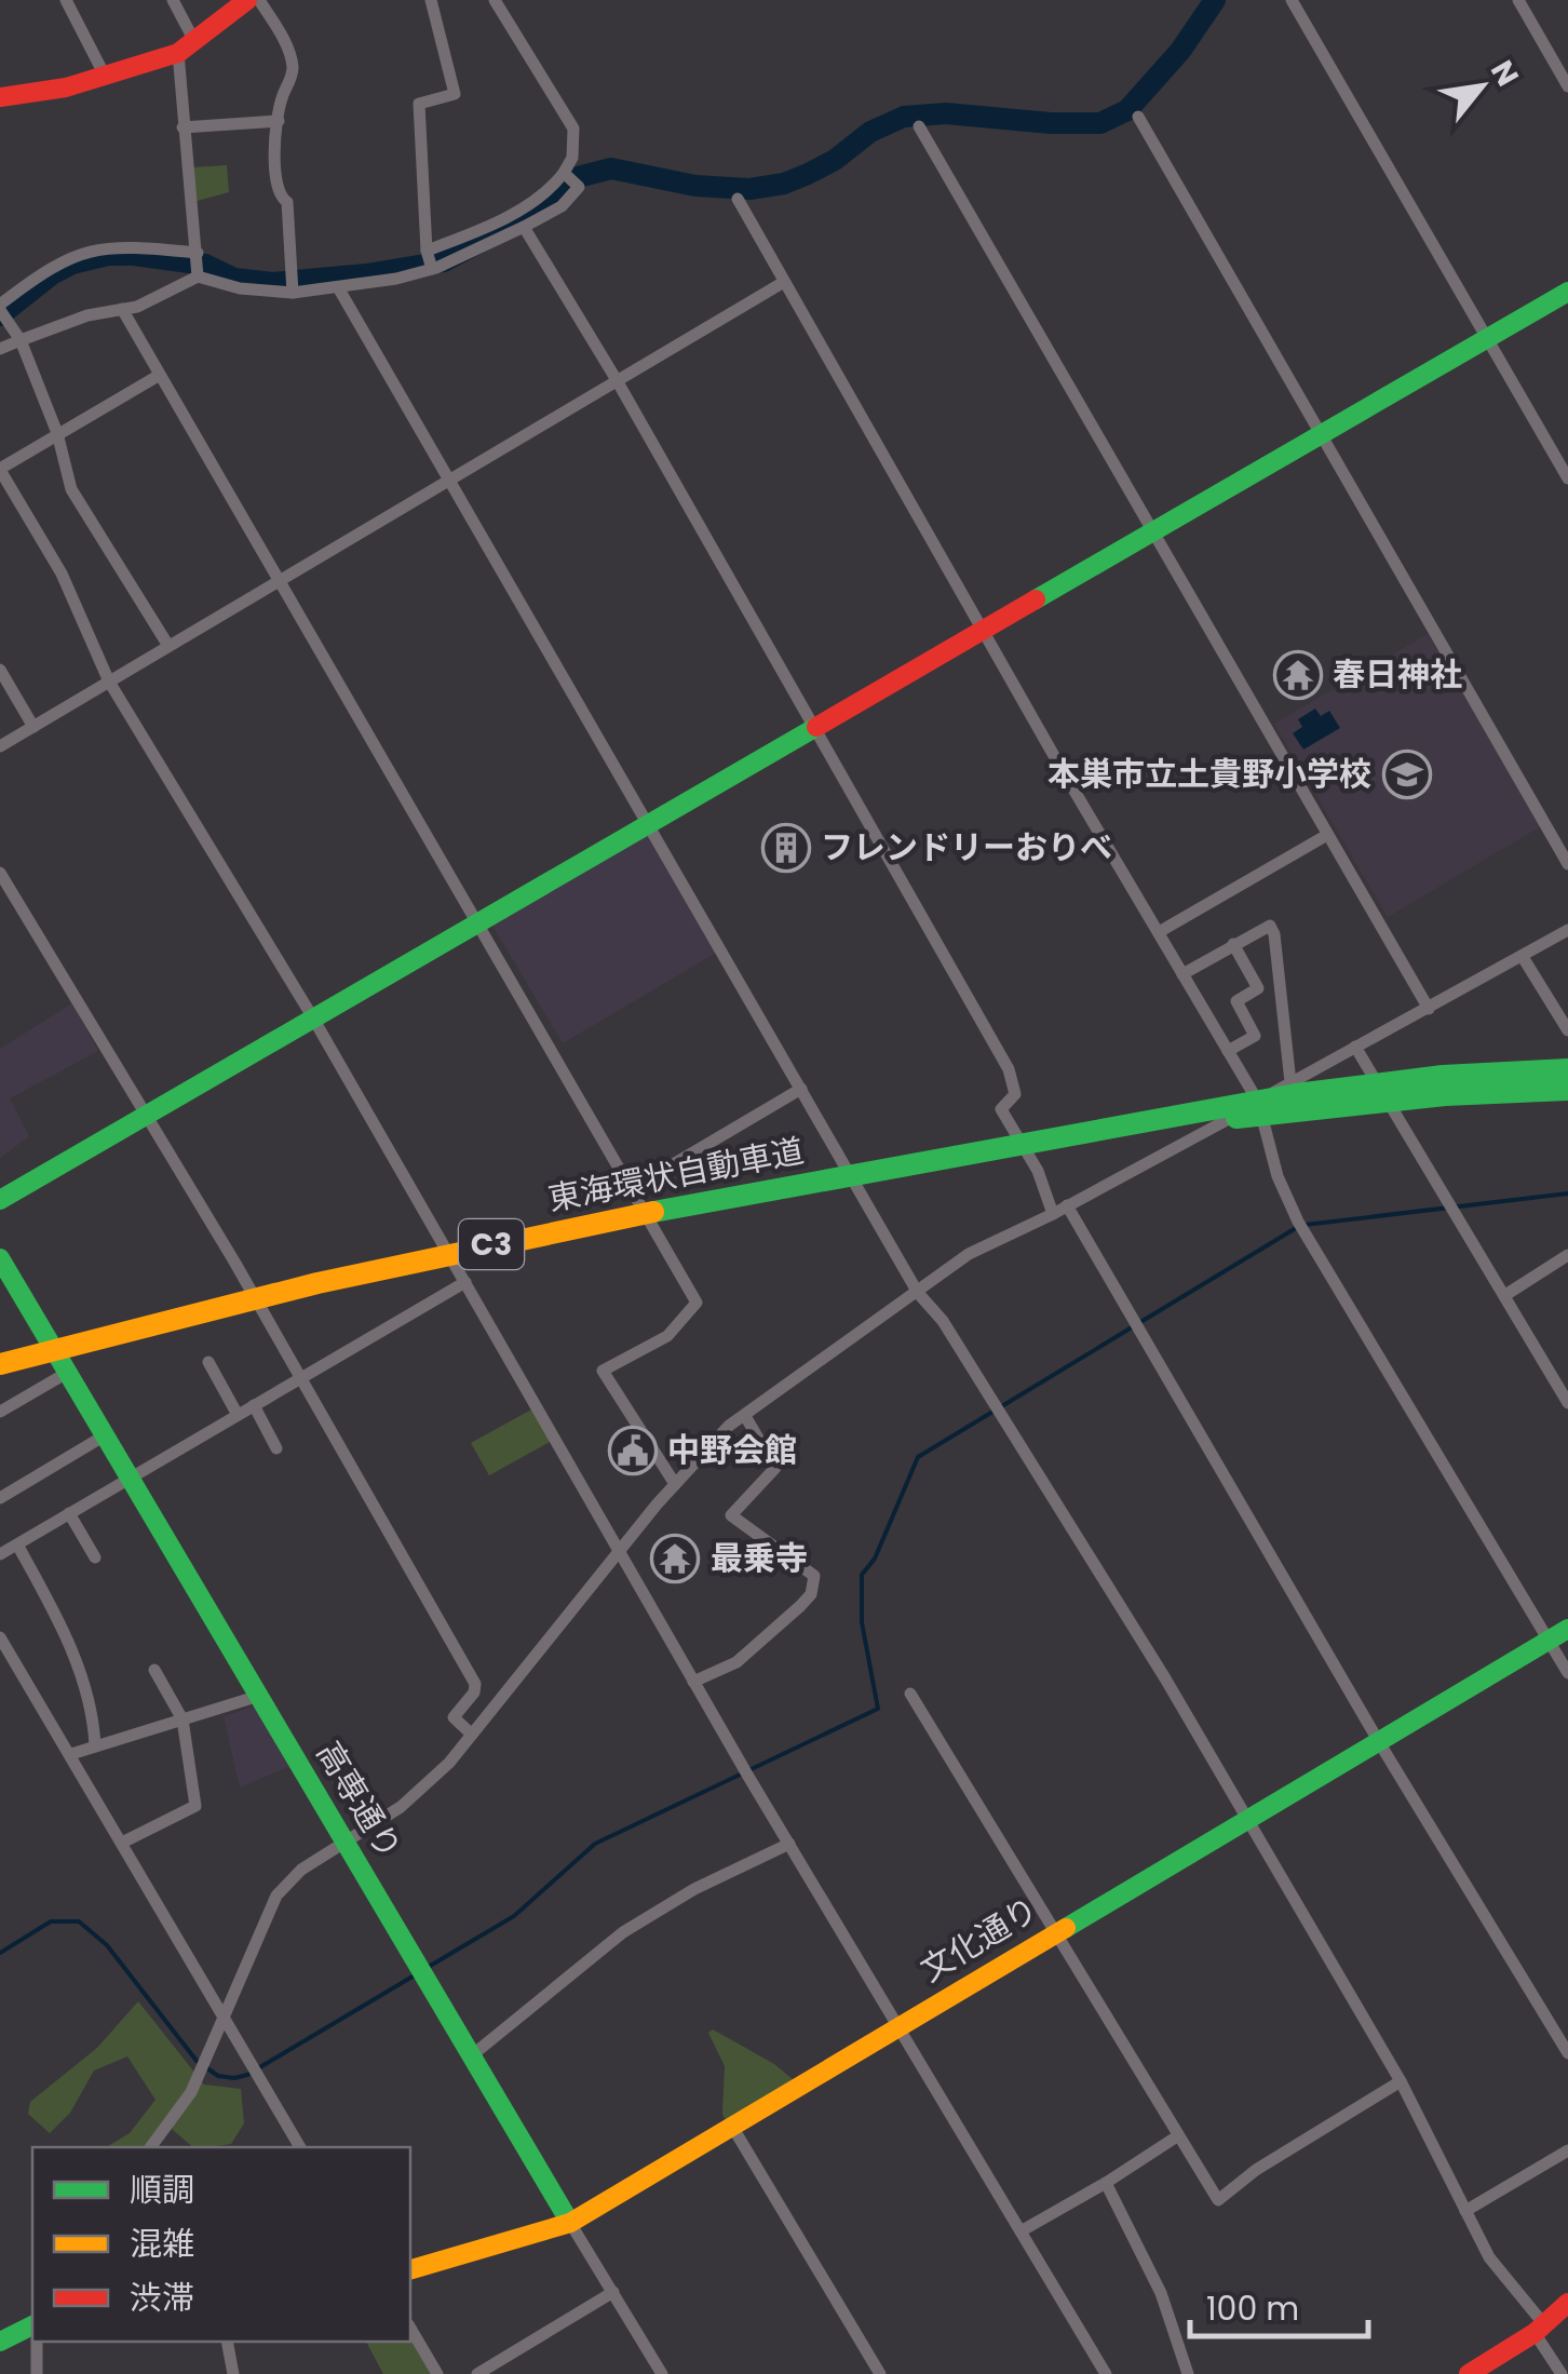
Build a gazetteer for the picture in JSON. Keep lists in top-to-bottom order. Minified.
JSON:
{"streets":{"main road":["東海環状自動車道","C3","高専通り","文化通り"]},"crossings":[["高専通り","文化通り"]],"places":{"temple":["春日神社","最乗寺"],"school or university":["本巣市立土貴野小学校"],"building":["フレンドリーおりべ"],"public building":["中野会館"]},"legend":["順調","混雑","渋滞"],"scale_bar":"100 m","north":"top right"}
